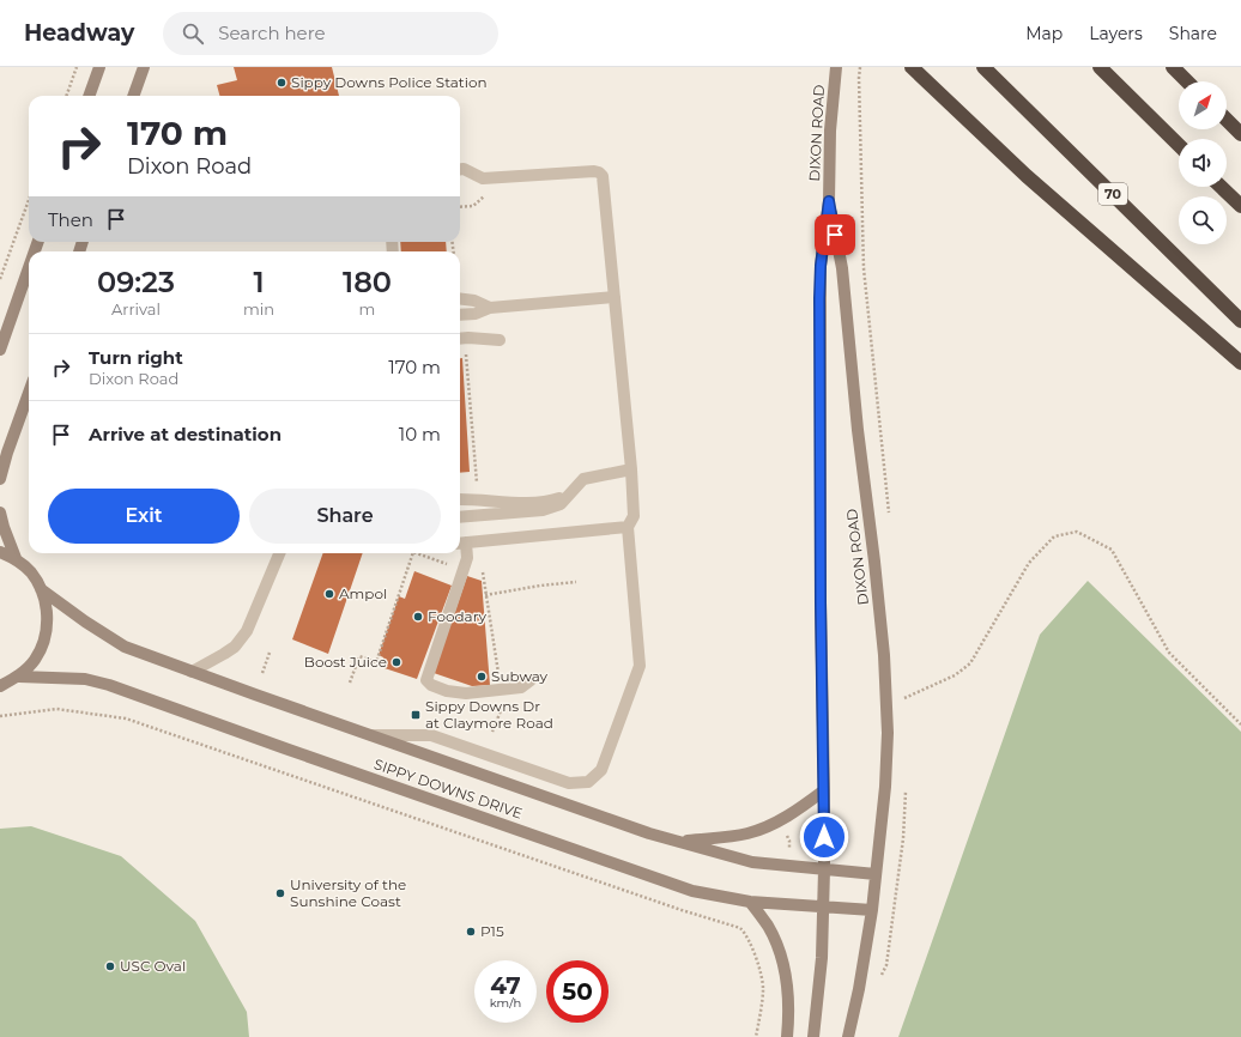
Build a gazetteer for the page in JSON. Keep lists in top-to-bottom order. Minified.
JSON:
{"streets":{"highway":["70"],"main road":["DIXON ROAD","SIPPY DOWNS DRIVE"]},"crossings":[["DIXON ROAD","SIPPY DOWNS DRIVE"]],"places":{"other":["Sippy Downs Police Station","Ampol","Foodary","Boost Juice","Subway","University of the Sunshine Coast","P15","USC Oval"],"transit":["Sippy Downs Dr at Claymore Road"]},"north":"top right","page":{"header":"Headway","search":"Search here","nav":["Map","Layers","Share"],"turn":["170 m","Dixon Road"],"then":"Then","eta":["09:23","Arrival","1","min","180","m"],"list":[{"name":"Turn right","note":"Dixon Road","value":"170 m"},{"name":"Arrive at destination","value":"10 m"}],"buttons":["Exit","Share"],"speed":"47 km/h","limit":"50"}}
